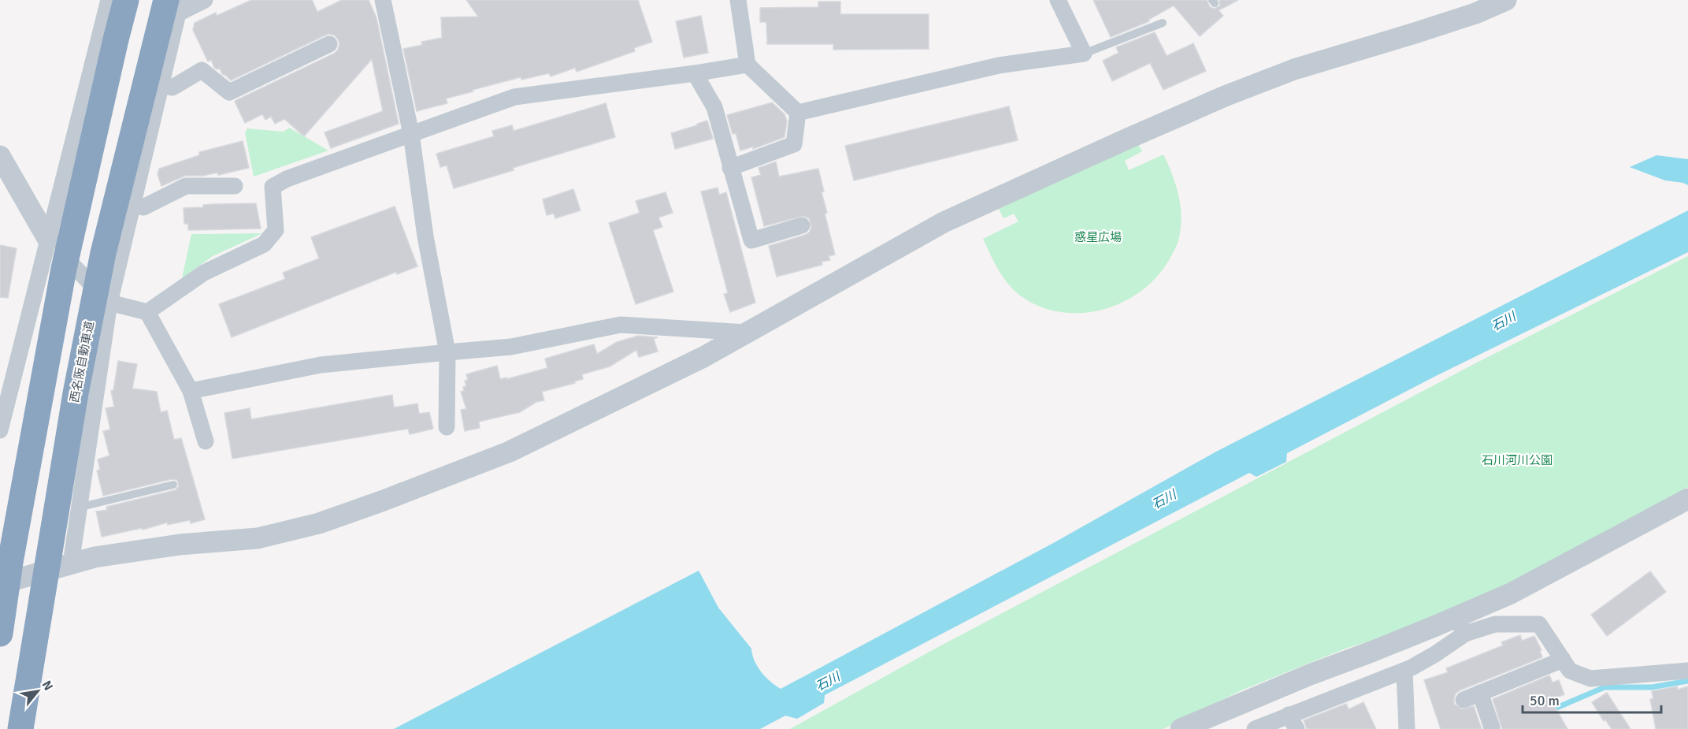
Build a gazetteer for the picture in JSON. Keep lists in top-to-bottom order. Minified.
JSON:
{"streets":{"highway":["西名阪自動車道"]},"water":["石川"],"parks":["惑星広場","石川河川公園"],"scale_bar":"50 m","north":"top right"}
